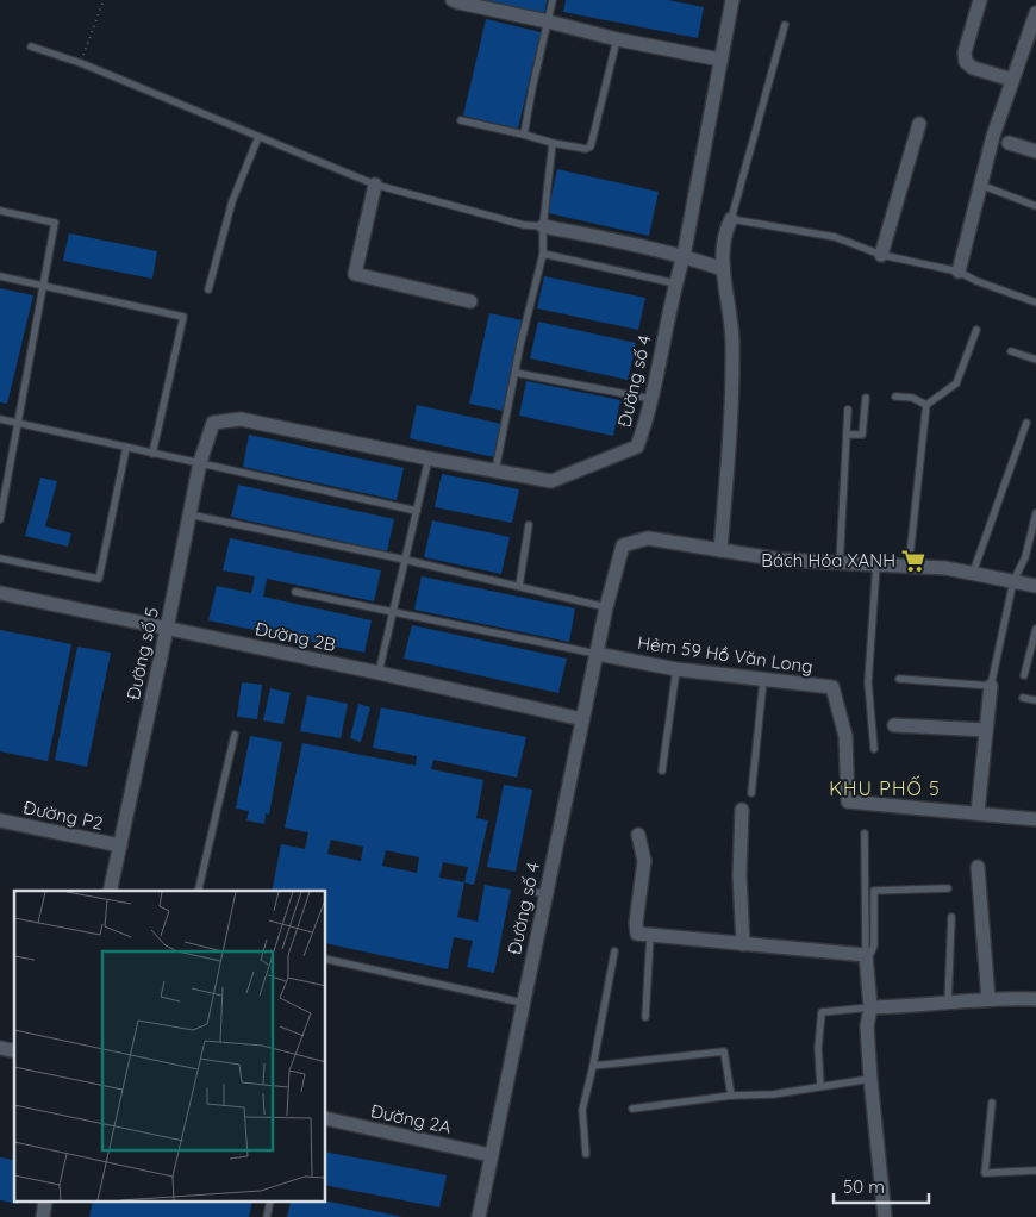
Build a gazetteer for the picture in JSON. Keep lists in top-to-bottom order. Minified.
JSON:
{"streets":{"street":["Đường số 4","Đường 2B","Đường số 5","Hẻm 59 Hồ Văn Long","Đường P2","Đường 2A"]},"crossings":[["Đường số 4","Đường 2B"],["Đường số 4","Đường số 5"],["Đường số 4","Hẻm 59 Hồ Văn Long"],["Đường số 4","Đường 2A"],["Đường 2B","Đường số 5"],["Đường số 5","Đường P2"]],"districts":["KHU PHỐ 5"],"places":{"supermarket":["Bách Hóa XANH"]},"scale_bar":"50 m"}
